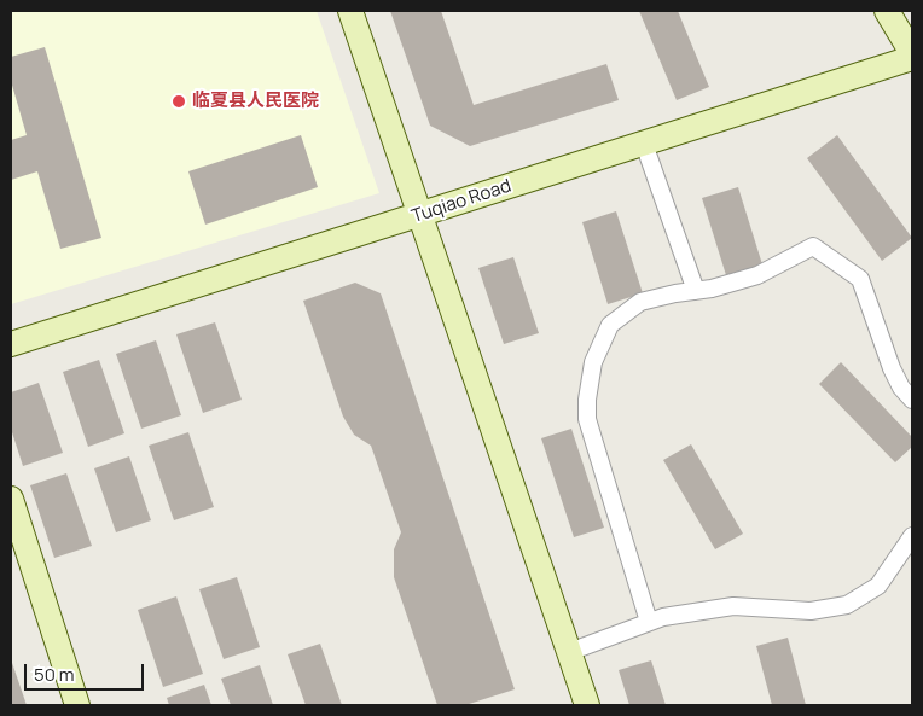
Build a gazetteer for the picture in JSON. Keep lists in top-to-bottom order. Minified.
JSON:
{"streets":{"street":["Tuqiao Road"]},"places":["临夏县人民医院"],"scale_bar":"50 m"}
